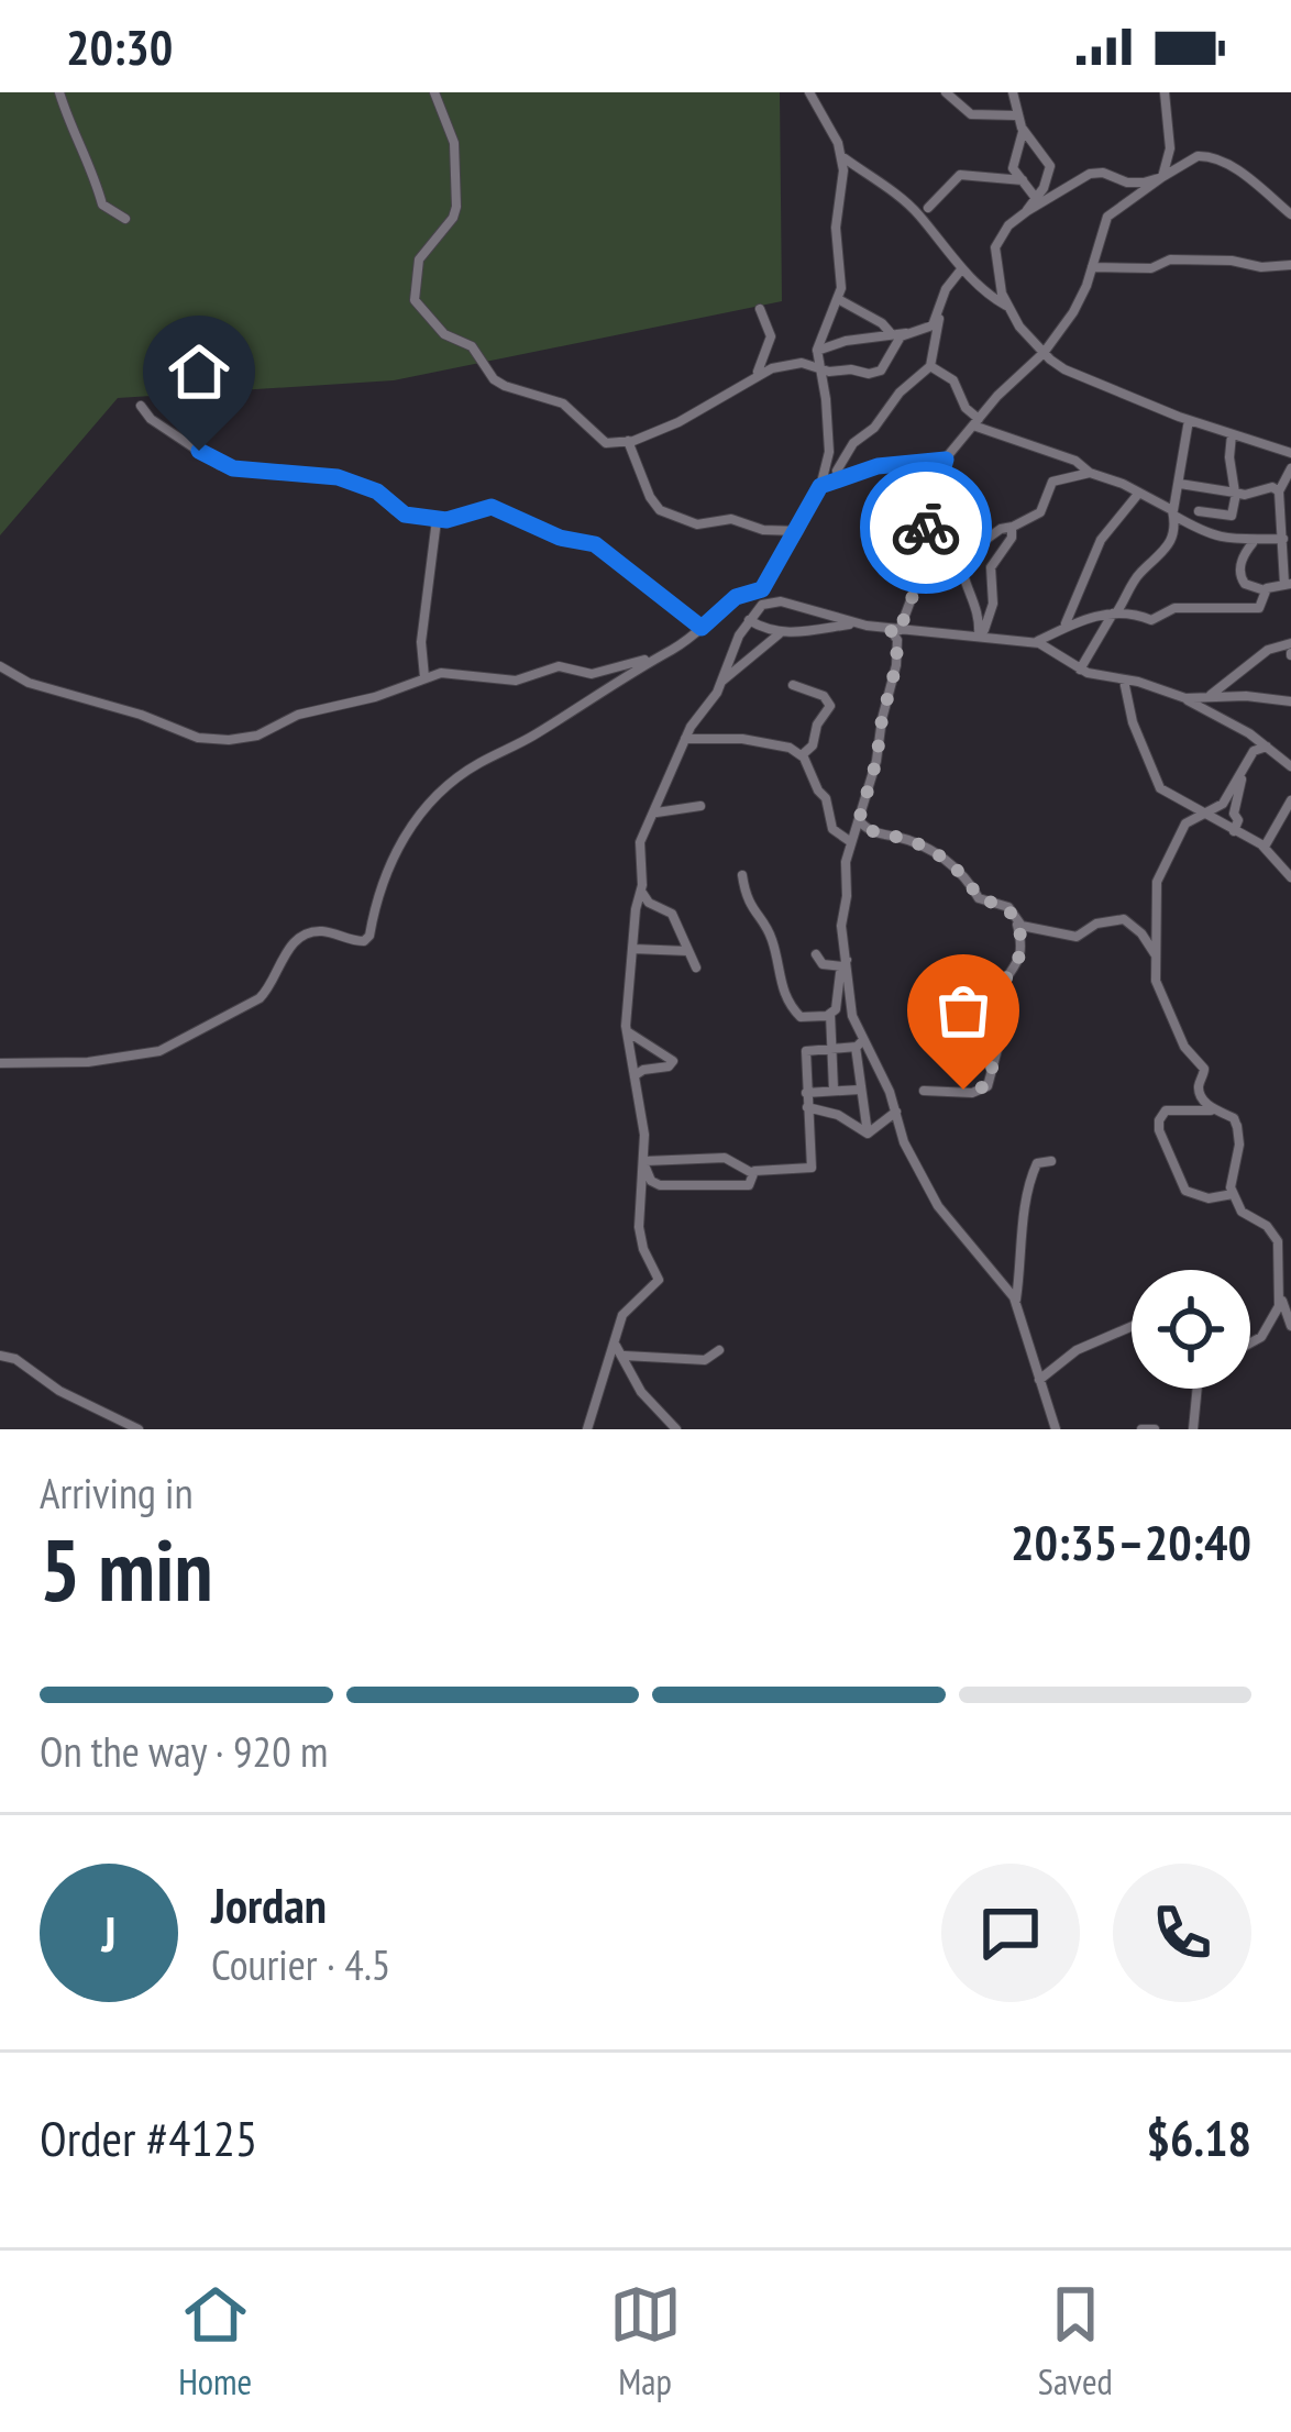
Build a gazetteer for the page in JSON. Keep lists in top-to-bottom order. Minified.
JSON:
{"page":{"status":"20:30","heading":["5 min","Arriving in","20:35–20:40"],"panel":["Jordan","Courier · 4.5","Order #4125","$6.18"],"bar":"On the way · 920 m","round":"J","tabs":["Home","Map","Saved"]}}
